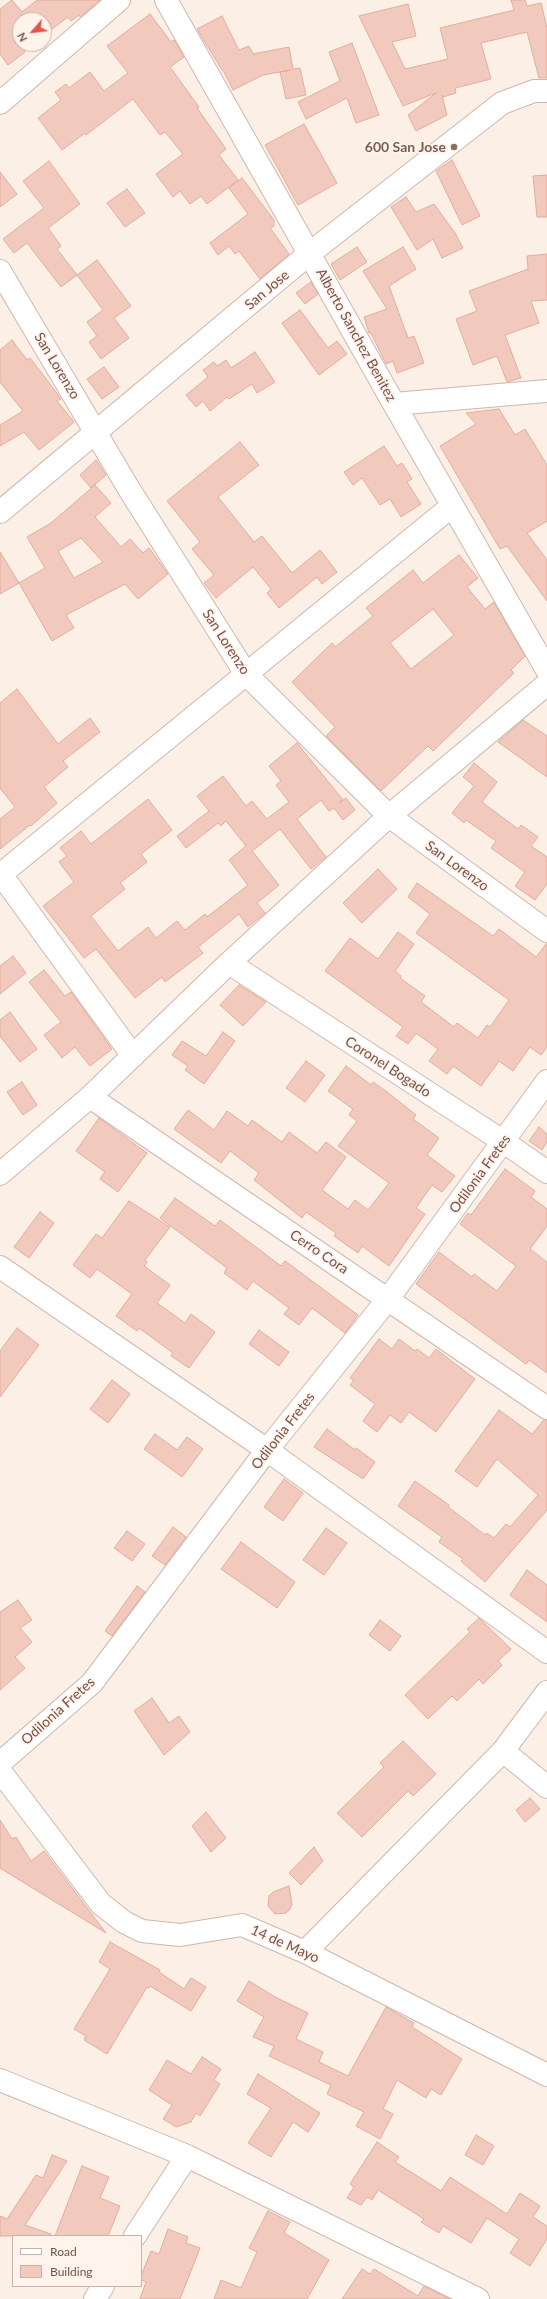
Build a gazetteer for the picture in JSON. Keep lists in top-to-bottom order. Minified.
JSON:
{"streets":{"street":["San Jose","Alberto Sanchez Benitez","San Lorenzo","Coronel Bogado","Odilonia Fretes","Cerro Cora","14 de Mayo"]},"crossings":[["San Jose","Alberto Sanchez Benitez"],["San Jose","San Lorenzo"],["Coronel Bogado","Odilonia Fretes"],["Odilonia Fretes","Cerro Cora"]],"places":["600 San Jose"],"legend":["Road","Building"],"north":"bottom left"}
